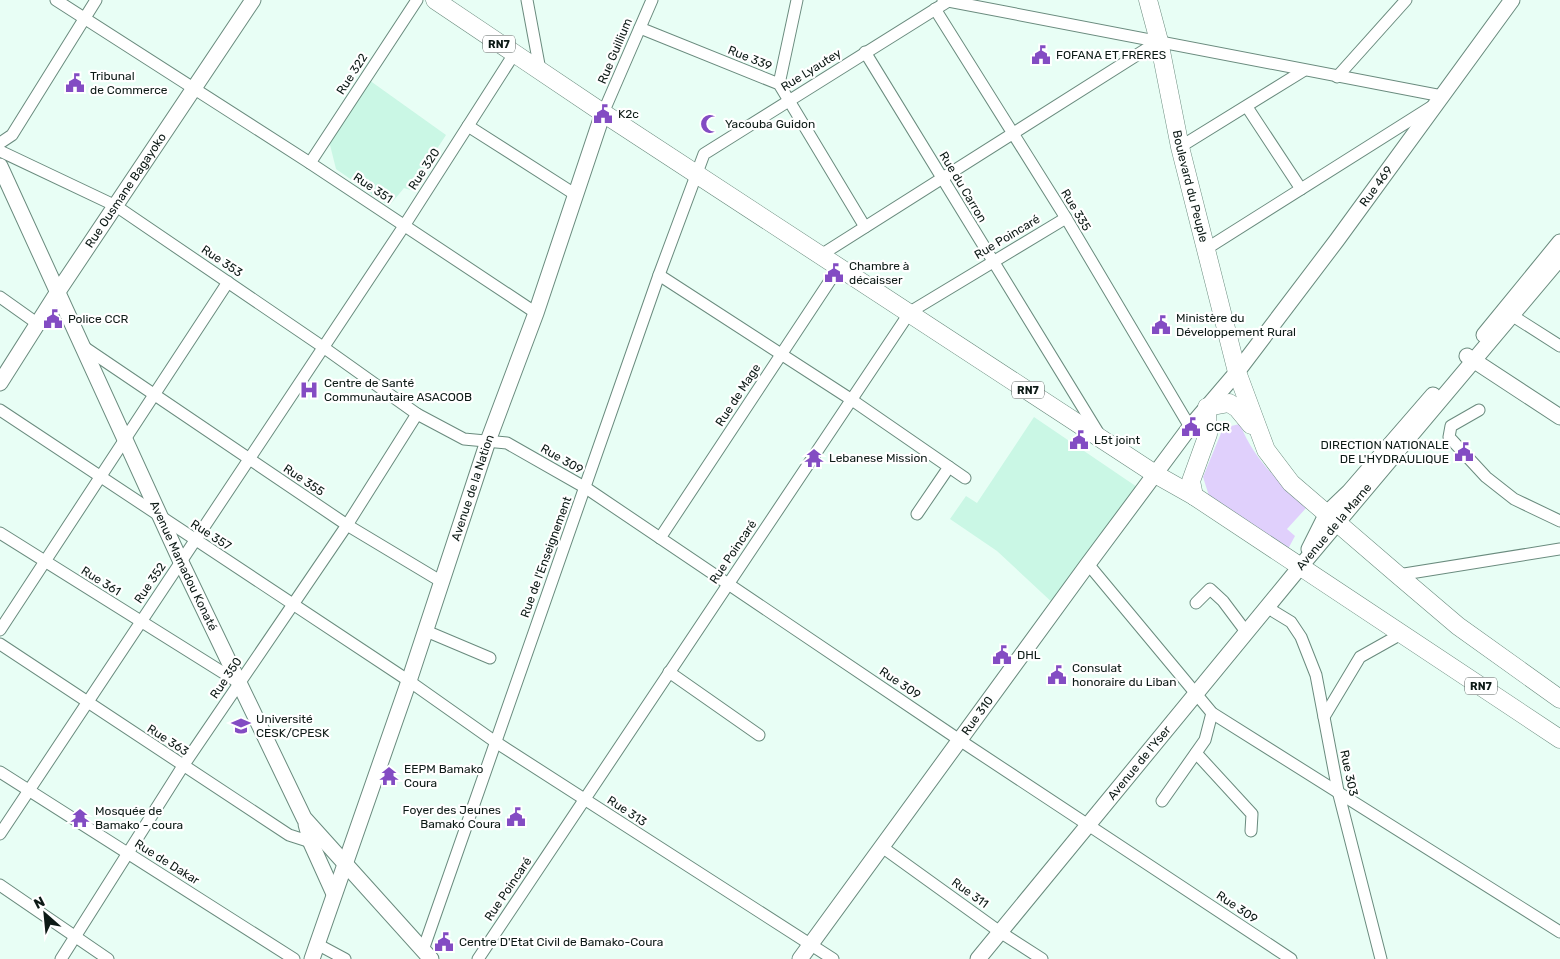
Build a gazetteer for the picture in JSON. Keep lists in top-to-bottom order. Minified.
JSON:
{"streets":{"main road":["RN7","Boulevard du Peuple"],"street":["Rue Guillium","Rue 339","Rue Lyautey","Rue 322","Rue 320","Rue du Carron","Rue 469","Rue 351","Rue Ousmane Bagayoko","Rue 335","Rue Poincaré","Rue 353","Rue de Mage","Rue 309","Rue 355","Avenue de la Nation","Avenue de la Marne","Rue 357","Rue de l'Enseignement","Avenue Mamadou Konaté","Rue 361","Rue 352","Rue 350","Rue 310","Rue 363","Avenue de l'Yser","Rue 303","Rue 313","Rue de Dakar","Rue 311"]},"crossings":[["RN7","Rue Guillium"],["RN7","Rue Lyautey"],["RN7","Rue 320"],["RN7","Rue du Carron"],["RN7","Rue Poincaré"],["RN7","Rue de Mage"],["RN7","Avenue de la Nation"],["RN7","Avenue de la Marne"],["RN7","Rue de l'Enseignement"],["RN7","Rue 310"],["RN7","Avenue de l'Yser"],["Rue Guillium","Rue 339"],["Rue Guillium","Avenue de la Nation"],["Rue 339","Rue Lyautey"],["Rue Lyautey","Rue du Carron"],["Rue Lyautey","Rue 335"],["Rue Lyautey","Rue de l'Enseignement"],["Rue 322","Rue 351"],["Rue 320","Rue 351"],["Rue 320","Rue 353"],["Rue 320","Rue 352"],["Boulevard du Peuple","Rue 469"],["Rue du Carron","Rue Poincaré"],["Rue 469","Rue 335"],["Rue 469","Rue 310"],["Rue 351","Rue Ousmane Bagayoko"],["Rue 351","Avenue de la Nation"],["Rue Ousmane Bagayoko","Rue 353"],["Rue Ousmane Bagayoko","Avenue Mamadou Konaté"],["Rue 335","Rue Poincaré"],["Rue 335","Rue 310"],["Rue Poincaré","Rue 309"],["Rue Poincaré","Rue 313"],["Rue 353","Rue 309"],["Rue 353","Rue 352"],["Rue 353","Rue 350"],["Rue de Mage","Rue 309"],["Rue 309","Avenue de la Nation"],["Rue 309","Rue de l'Enseignement"],["Rue 309","Rue 350"],["Rue 309","Rue 310"],["Rue 309","Avenue de l'Yser"],["Rue 355","Avenue de la Nation"],["Rue 355","Avenue Mamadou Konaté"],["Rue 355","Rue 352"],["Rue 355","Rue 350"],["Avenue de la Nation","Rue 357"],["Avenue de la Nation","Avenue Mamadou Konaté"],["Avenue de la Nation","Rue 313"],["Avenue de la Marne","Avenue de l'Yser"],["Rue 357","Avenue Mamadou Konaté"],["Rue 357","Rue 352"],["Rue 357","Rue 350"],["Rue 357","Rue 313"],["Rue de l'Enseignement","Avenue Mamadou Konaté"],["Rue de l'Enseignement","Rue 313"],["Avenue Mamadou Konaté","Rue 361"],["Avenue Mamadou Konaté","Rue 352"],["Avenue Mamadou Konaté","Rue 350"],["Avenue Mamadou Konaté","Rue 363"],["Rue 361","Rue 352"],["Rue 361","Rue 350"],["Rue 352","Rue 363"],["Rue 352","Rue de Dakar"],["Rue 350","Rue 363"],["Rue 350","Rue de Dakar"],["Rue 310","Rue 313"],["Rue 310","Rue 311"],["Avenue de l'Yser","Rue 303"],["Avenue de l'Yser","Rue 311"]],"places":{"public building":["FOFANA ET FRERES","Tribunal de Commerce","K2c","Chambre à décaisser","Police CCR","Ministère du Développement Rural","CCR","L5t joint","DIRECTION NATIONALE DE L'HYDRAULIQUE","DHL","Consulat honoraire du Liban","Foyer des Jeunes Bamako Coura","Centre D'Etat Civil de Bamako-Coura"],"mosque":["Yacouba Guidon"],"hospital":["Centre de Santé Communautaire ASACOOB"],"temple":["Lebanese Mission","EEPM Bamako Coura","Mosquée de Bamako - coura"],"school or university":["Université CESK/CPESK"]},"north":"top left"}
